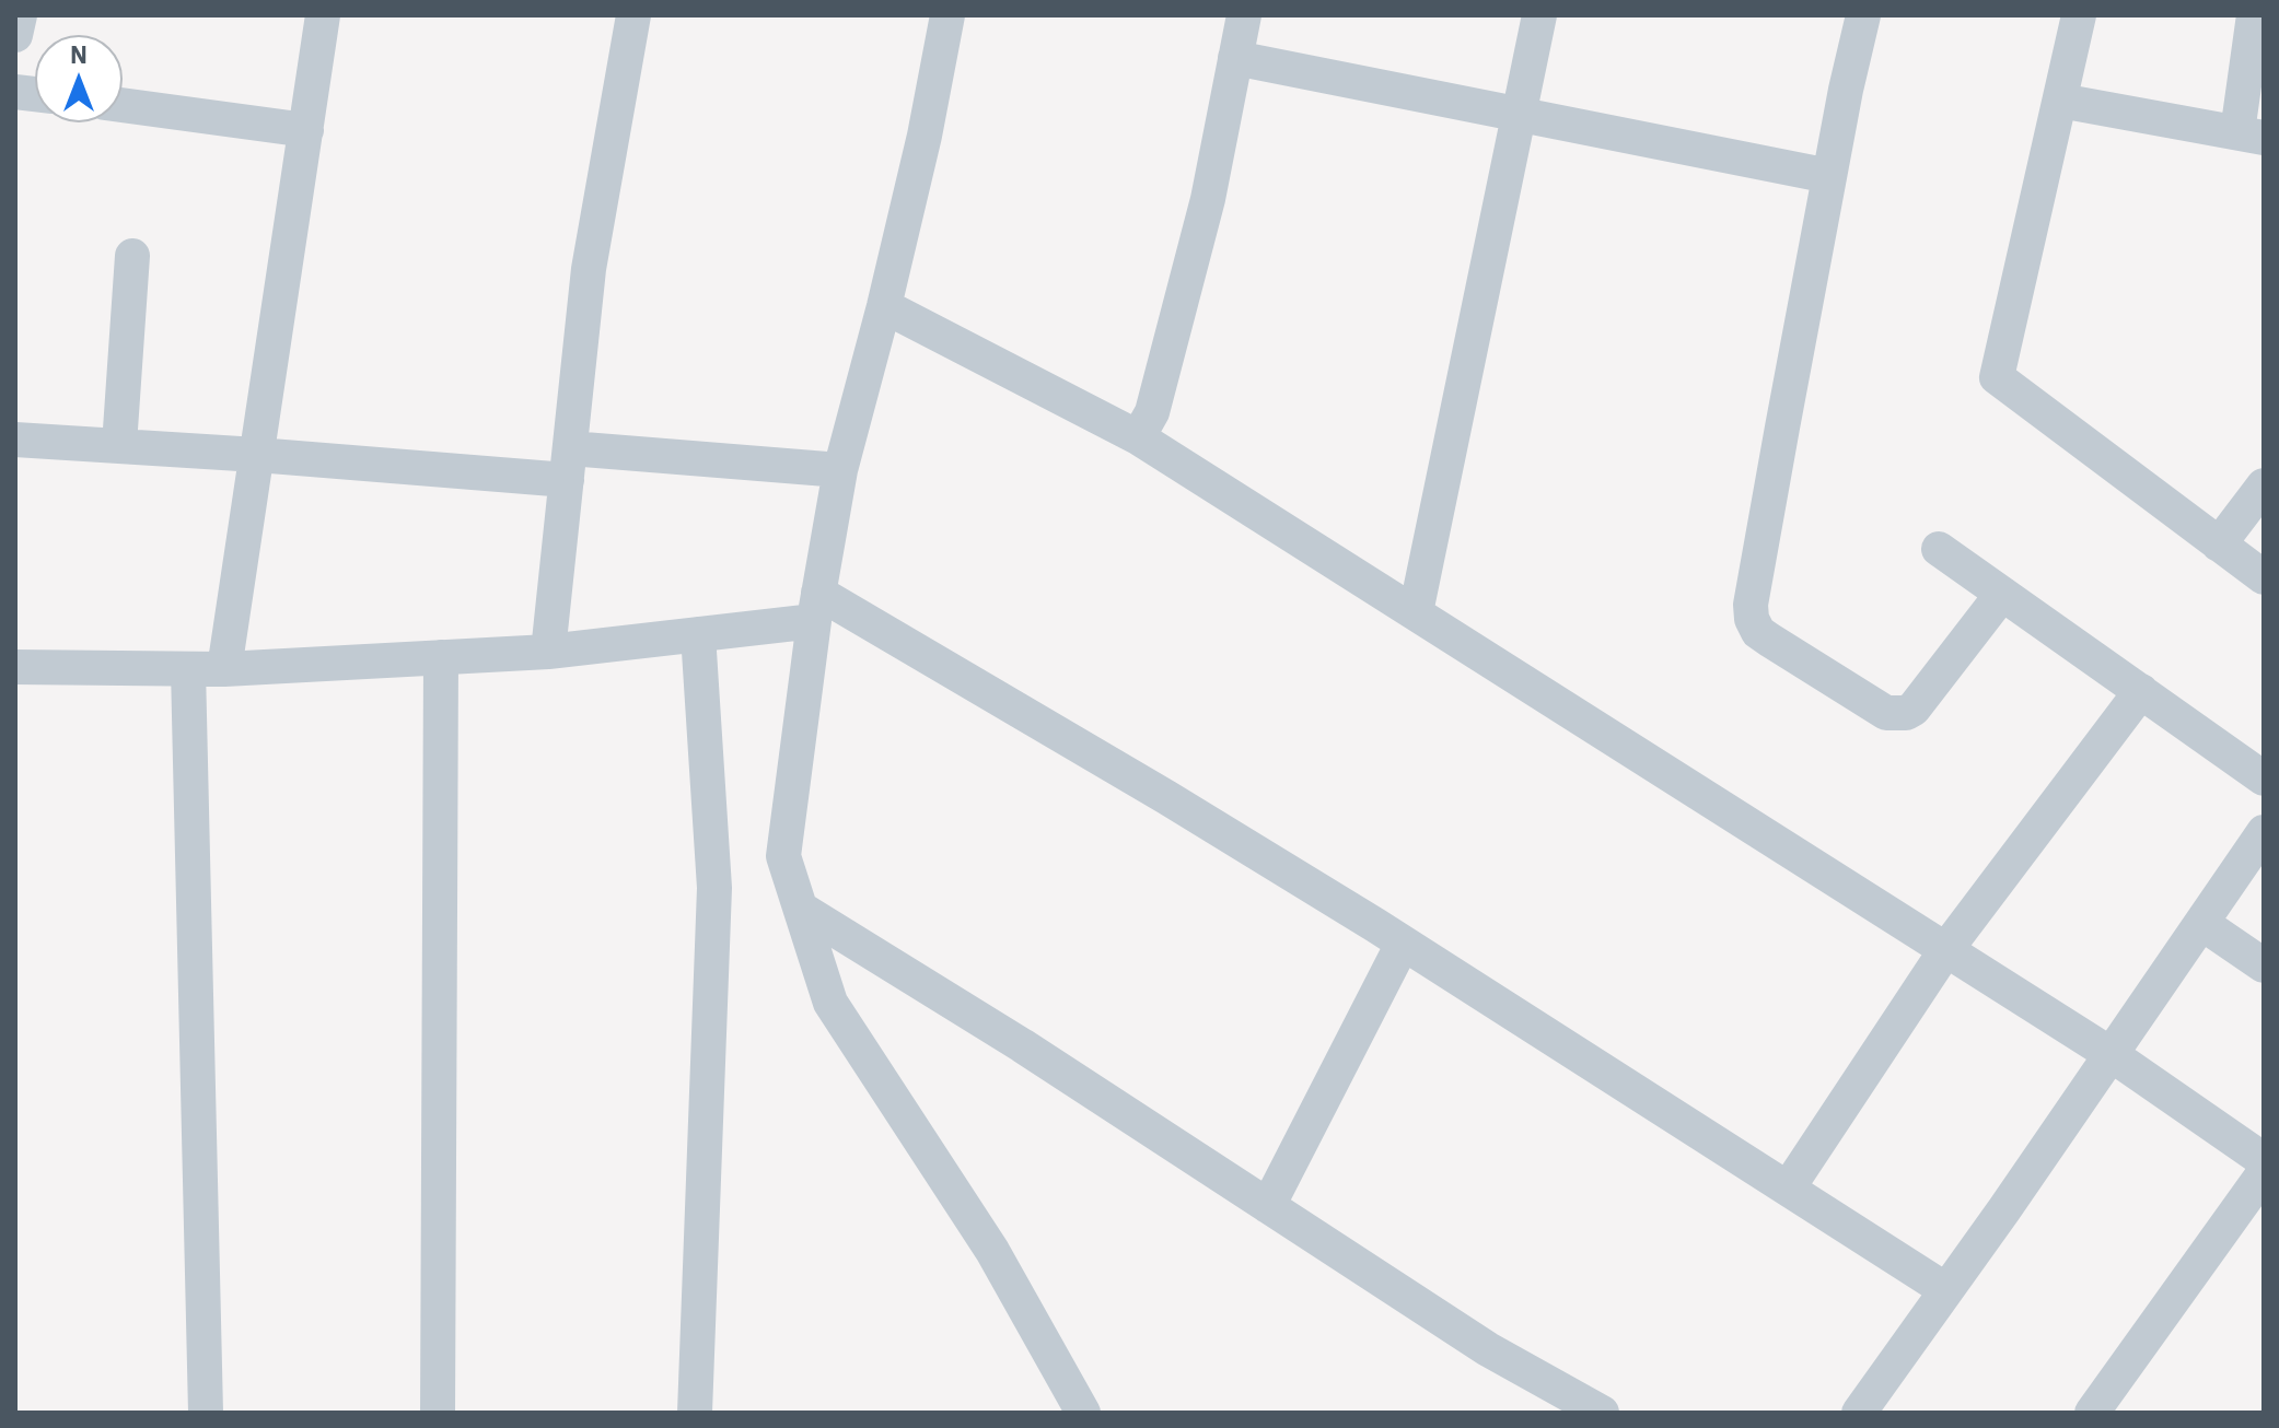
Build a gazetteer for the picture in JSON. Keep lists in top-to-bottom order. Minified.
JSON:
{"north":"top"}
